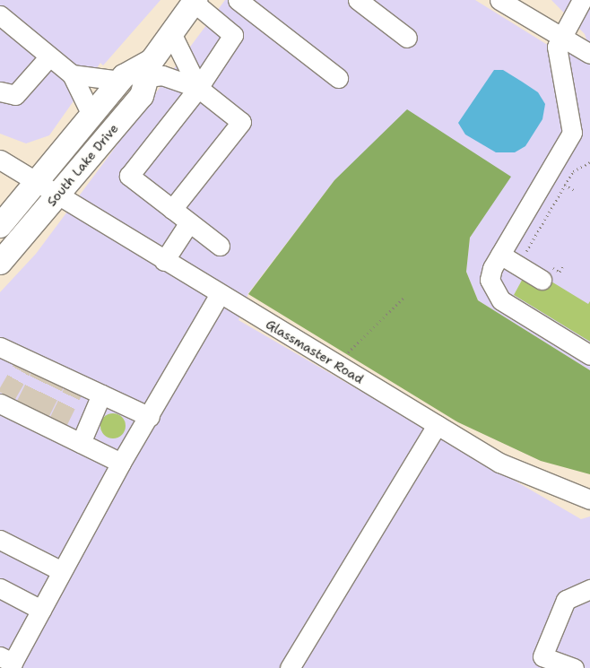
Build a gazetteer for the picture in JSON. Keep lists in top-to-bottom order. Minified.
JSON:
{"streets":{"main road":["South Lake Drive"],"street":["Glassmaster Road"]},"crossings":[["South Lake Drive","Glassmaster Road"]]}
